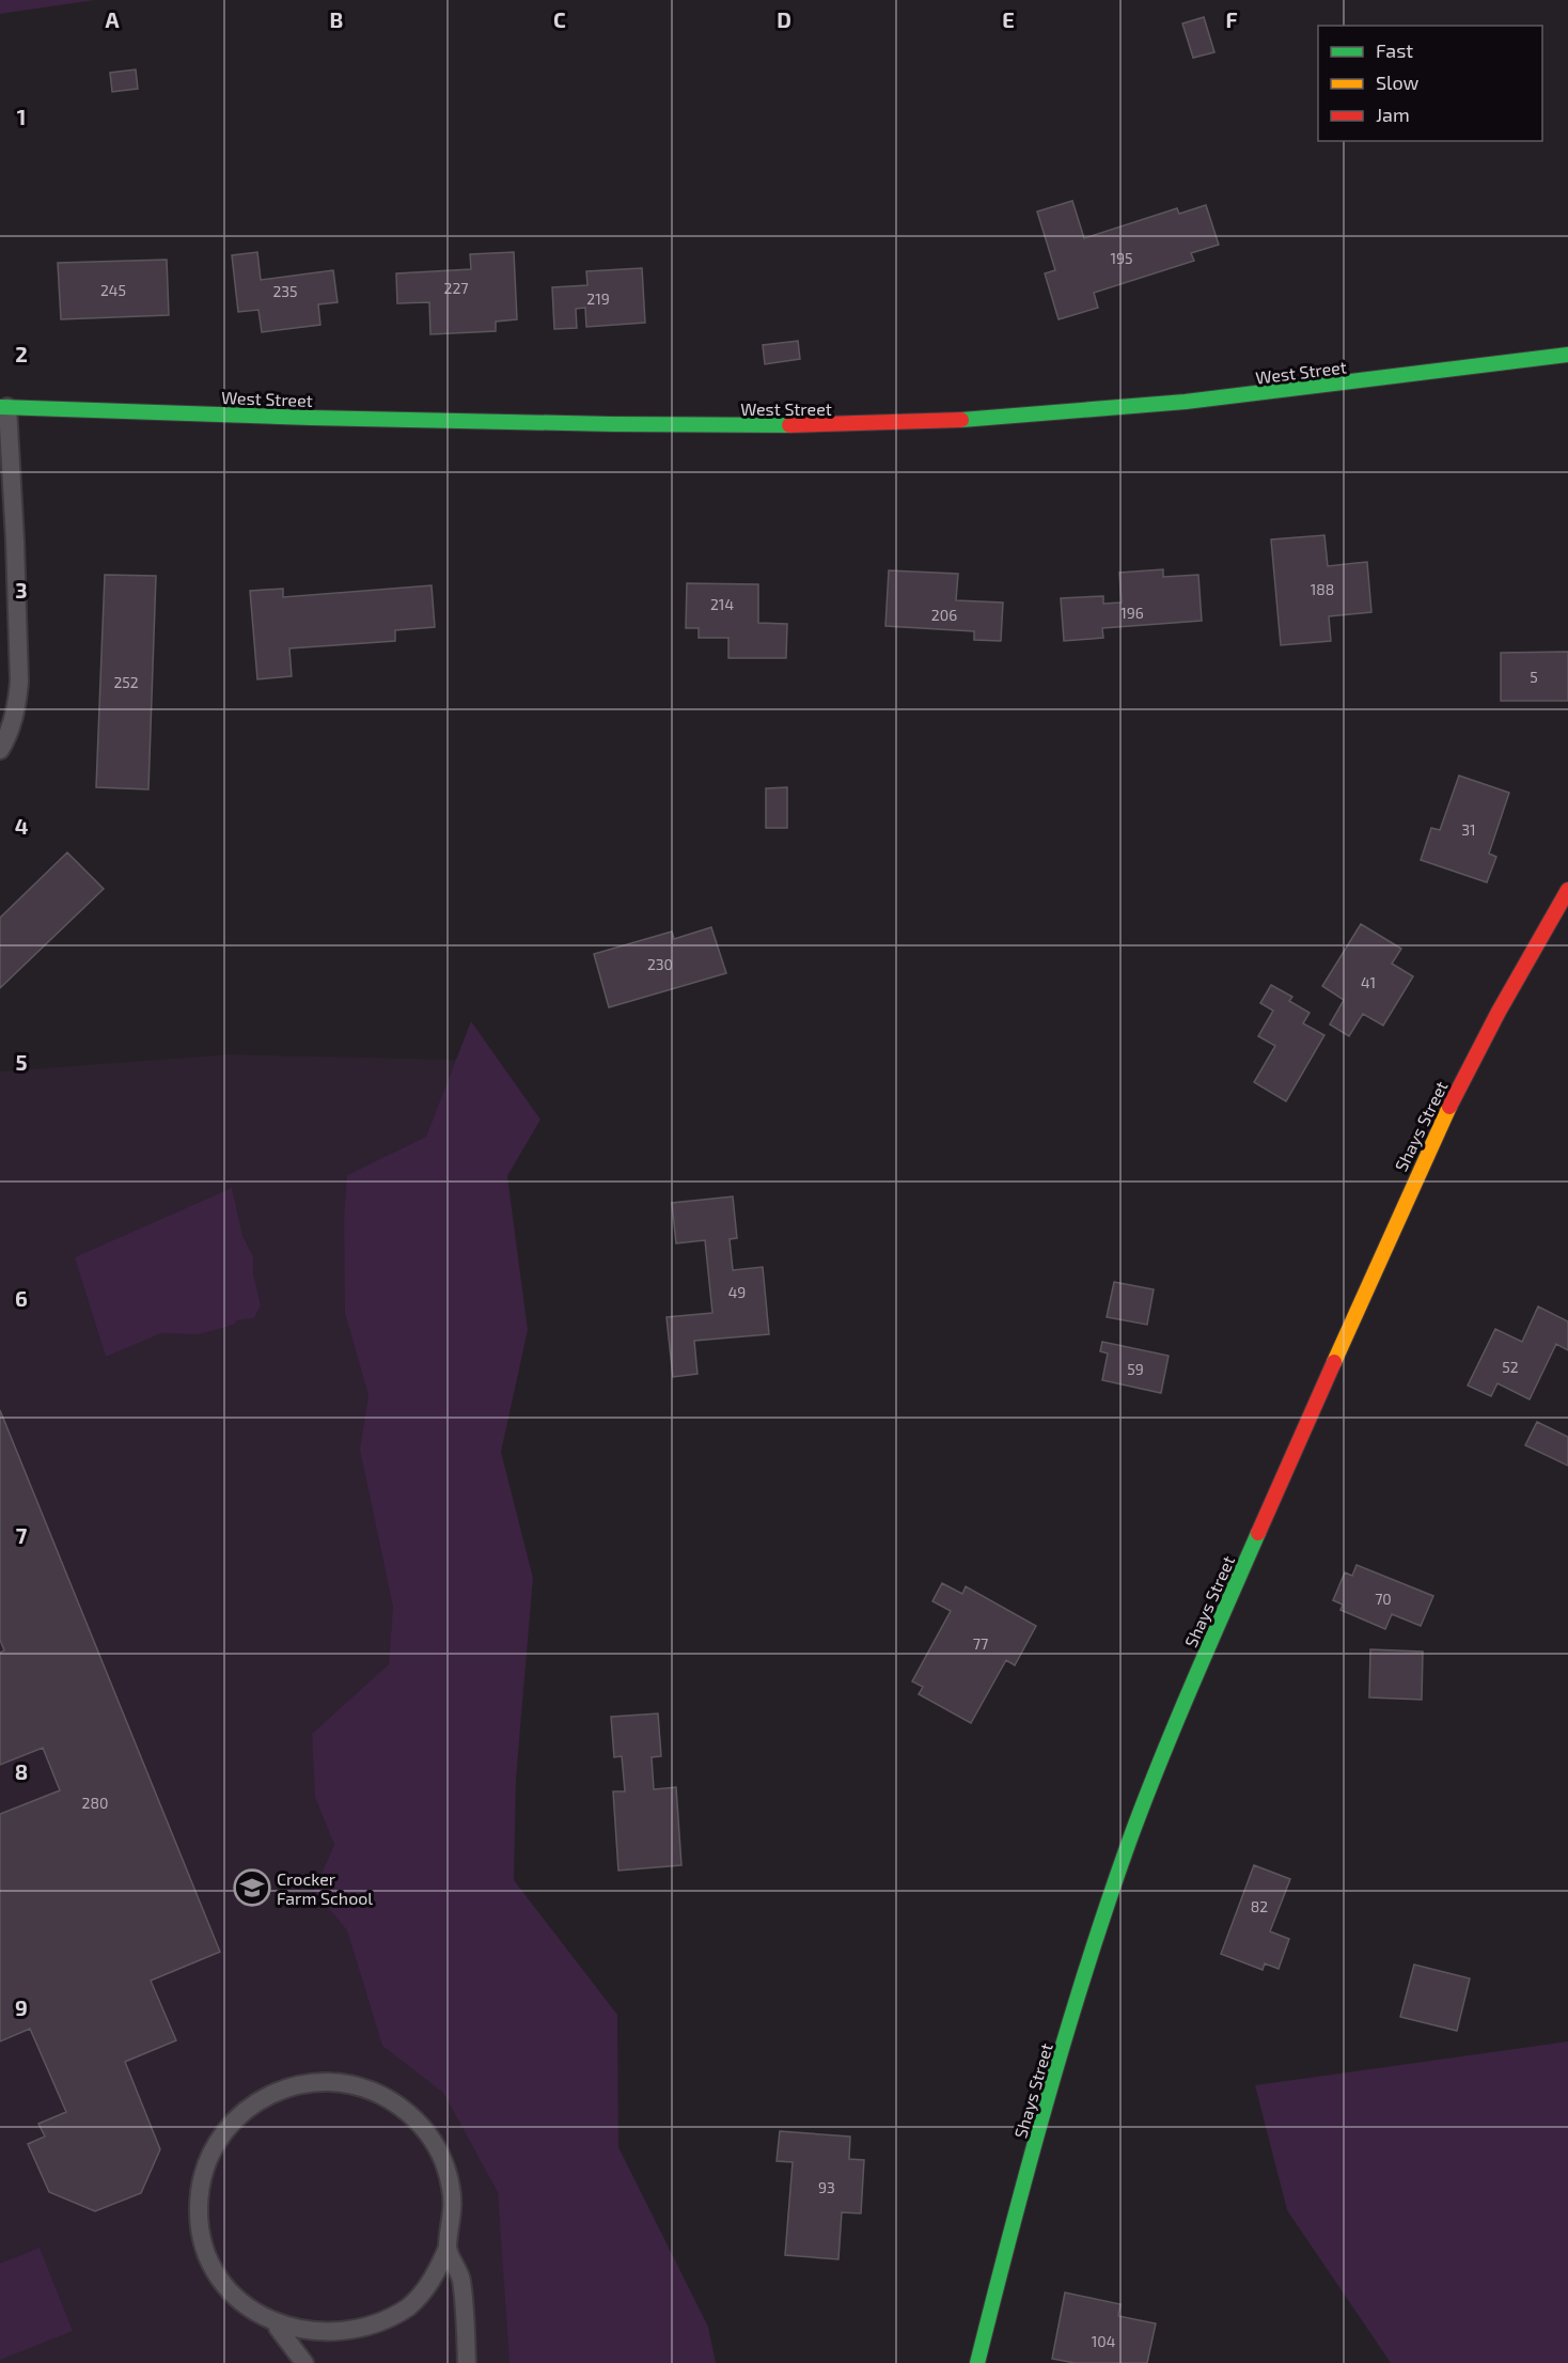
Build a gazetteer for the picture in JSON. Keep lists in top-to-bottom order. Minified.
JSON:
{"streets":{"main road":["West Street","Shays Street"]},"places":{"school or university":["Crocker Farm School"]},"house_numbers":["195","227","245","235","219","188","214","196","206","5","252","31","230","41","49","52","59","70","77","280","82","93","104"],"legend":["Fast","Slow","Jam"],"grid":{"columns":["A","B","C","D","E","F"],"rows":["1","2","3","4","5","6","7","8","9"]}}
